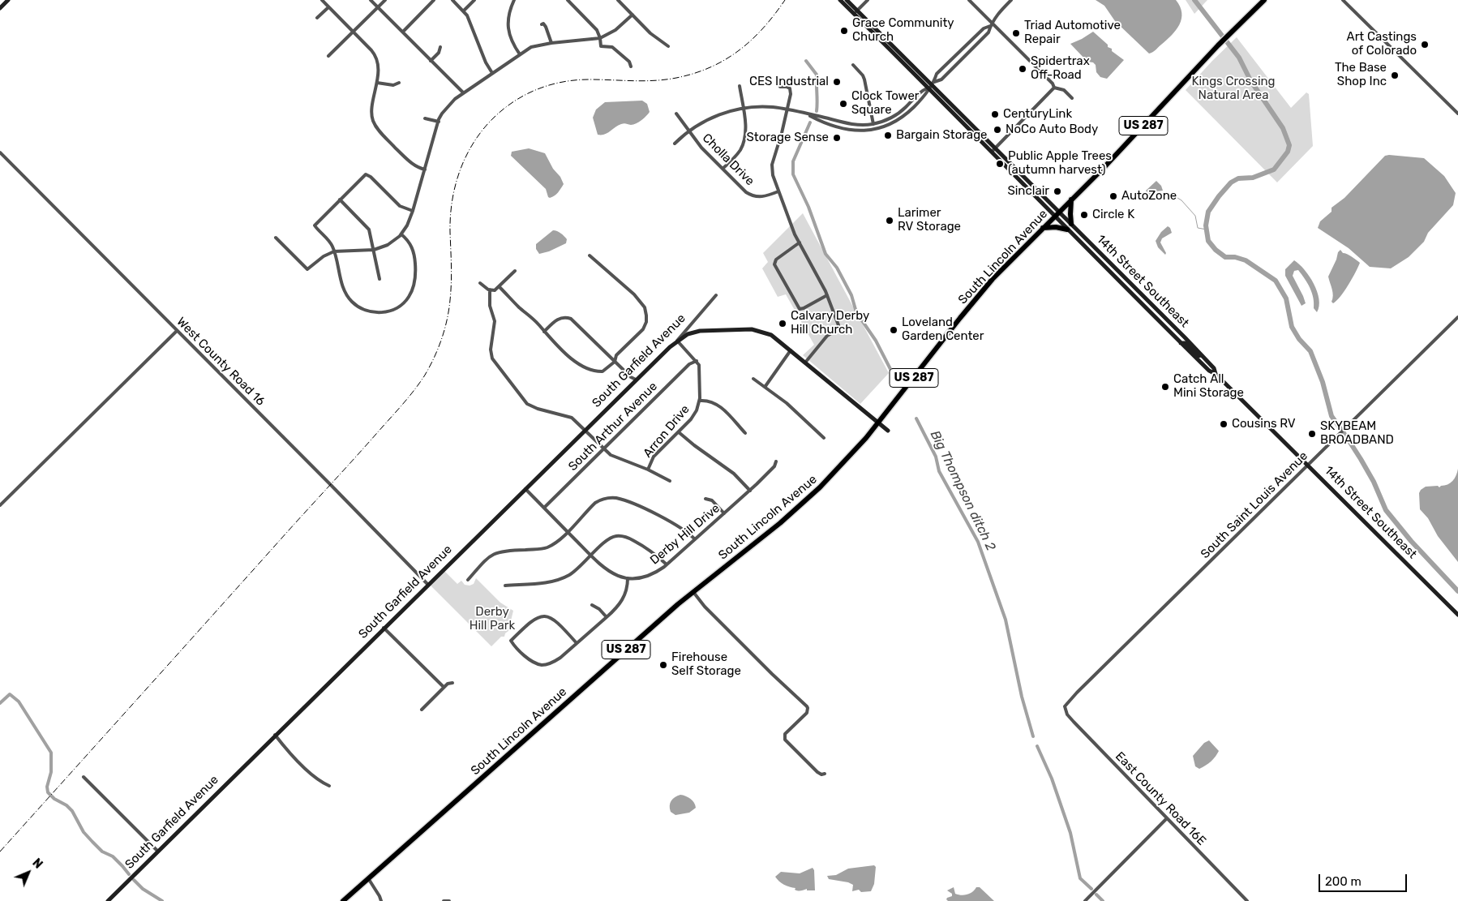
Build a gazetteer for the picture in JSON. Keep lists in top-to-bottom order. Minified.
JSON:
{"streets":{"highway":["US 287","South Lincoln Avenue"],"main road":["14th Street Southeast","South Garfield Avenue"],"street":["Cholla Drive","West County Road 16","South Arthur Avenue","Arron Drive","South Saint Louis Avenue","Derby Hill Drive","East County Road 16E"]},"crossings":[["South Lincoln Avenue","14th Street Southeast"],["14th Street Southeast","South Saint Louis Avenue"],["South Garfield Avenue","West County Road 16"],["South Garfield Avenue","Derby Hill Drive"],["South Arthur Avenue","Arron Drive"],["South Arthur Avenue","Derby Hill Drive"],["South Saint Louis Avenue","East County Road 16E"]],"water":["Big Thompson ditch 2"],"parks":["Kings Crossing Natural Area","Derby Hill Park"],"places":["Grace Community Church","Triad Automotive Repair","Art Castings of Colorado","Spidertrax Off-Road","The Base Shop Inc","CES Industrial","Clock Tower Square","CenturyLink","NoCo Auto Body","Bargain Storage","Storage Sense","Public Apple Trees (autumn harvest)","Sinclair","AutoZone","Circle K","Larimer RV Storage","Calvary Derby Hill Church","Loveland Garden Center","Catch All Mini Storage","Cousins RV","SKYBEAM BROADBAND","Firehouse Self Storage"],"scale_bar":"200 m","north":"top right"}
